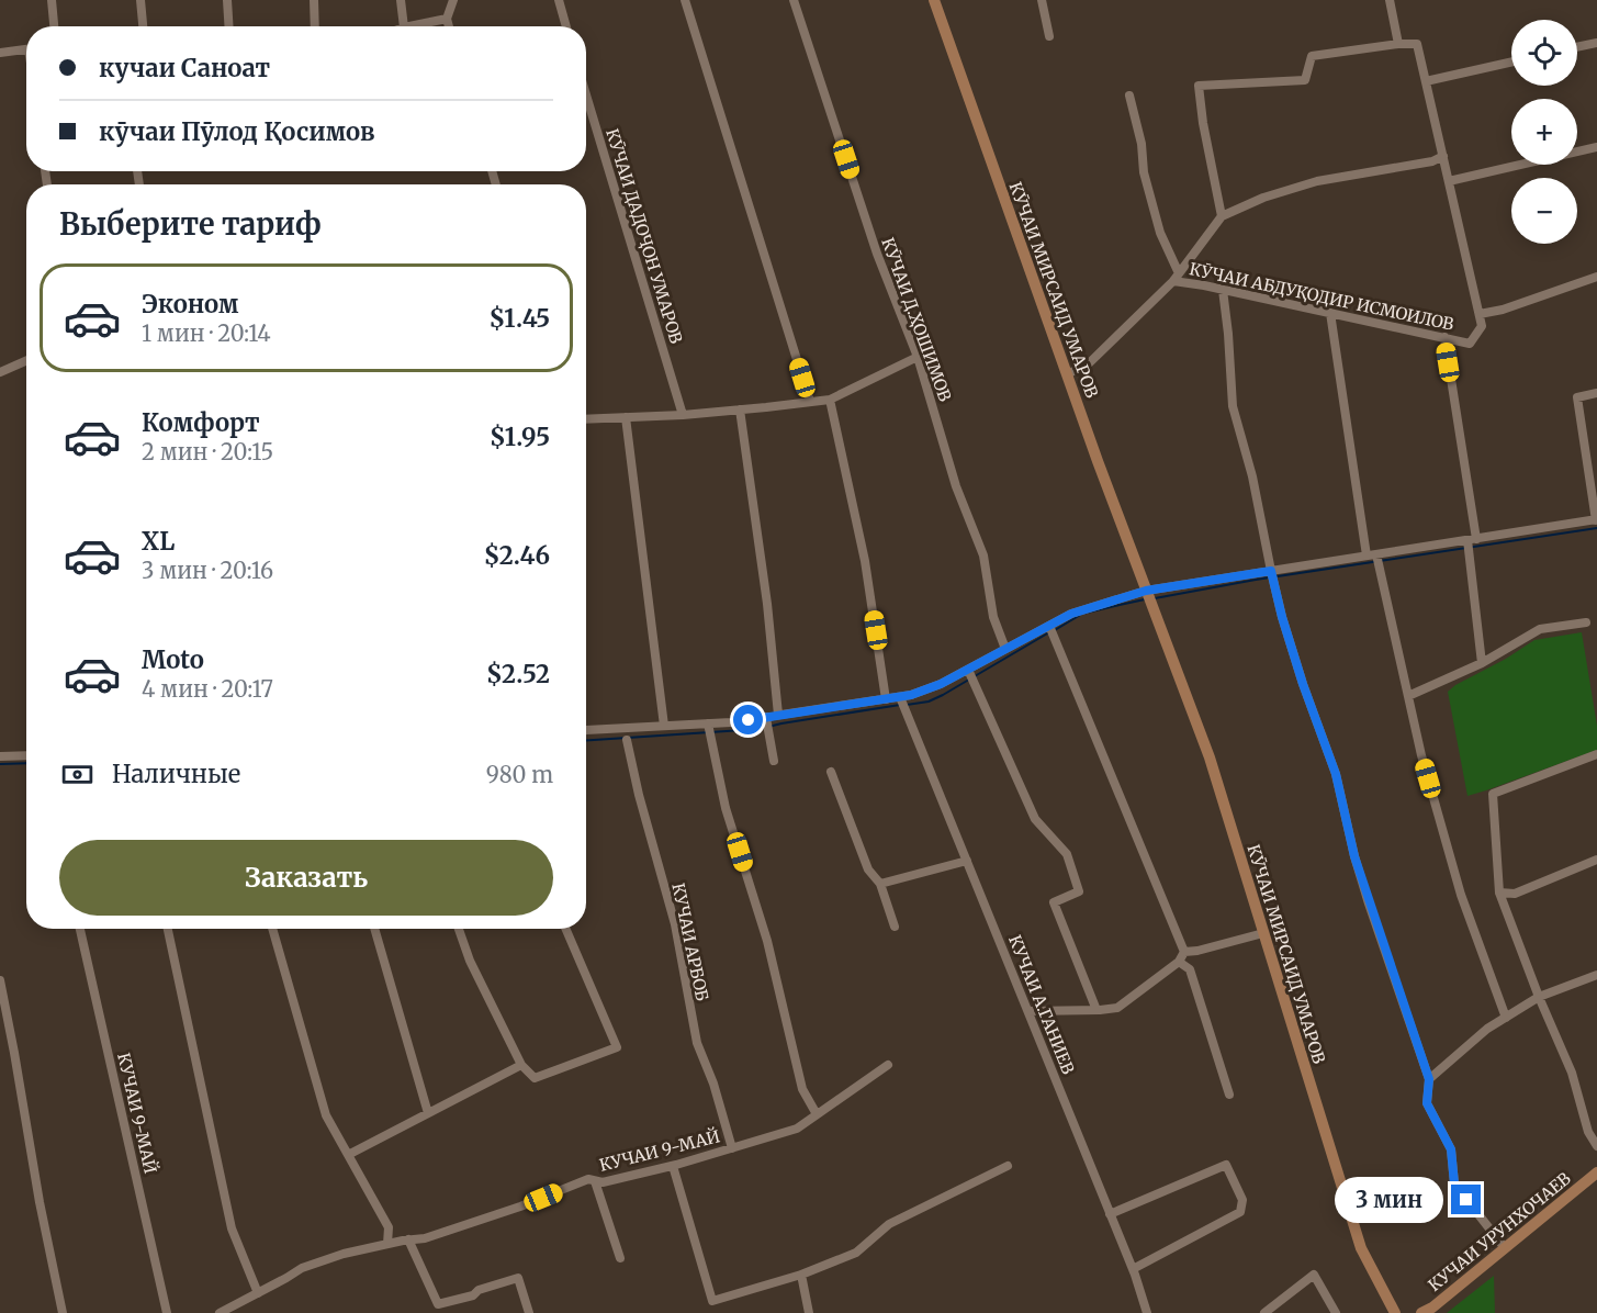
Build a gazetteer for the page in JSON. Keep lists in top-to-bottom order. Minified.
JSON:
{"streets":{"street":["КӮЧАИ ДАДОҶОН УМАРОВ","КӮЧАИ МИРСАИД УМАРОВ","КӮЧАИ АБДУҚОДИР ИСМОИЛОВ","КӮЧАИ Д.ҲОШИМОВ","КУЧАИ АРБОБ","КУЧАИ А.ГАНИЕВ","КУЧАИ 9-МАЙ","КУЧАИ УРУНХОЧАЕВ"]},"crossings":[["КӮЧАИ МИРСАИД УМАРОВ","КӮЧАИ АБДУҚОДИР ИСМОИЛОВ"],["КУЧАИ АРБОБ","КУЧАИ 9-МАЙ"]],"page":{"map_buttons":["+","−"],"banner":["кучаи Саноат","кӯчаи Пӯлод Қосимов"],"heading":"Выберите тариф","list":[{"name":"Эконом","note":"1 мин · 20:14","value":"$1.45"},{"name":"Комфорт","note":"2 мин · 20:15","value":"$1.95"},{"name":"XL","note":"3 мин · 20:16","value":"$2.46"},{"name":"Moto","note":"4 мин · 20:17","value":"$2.52"}],"pay":["Наличные","980 m"],"buttons":"Заказать","bubble":"3 мин"}}
